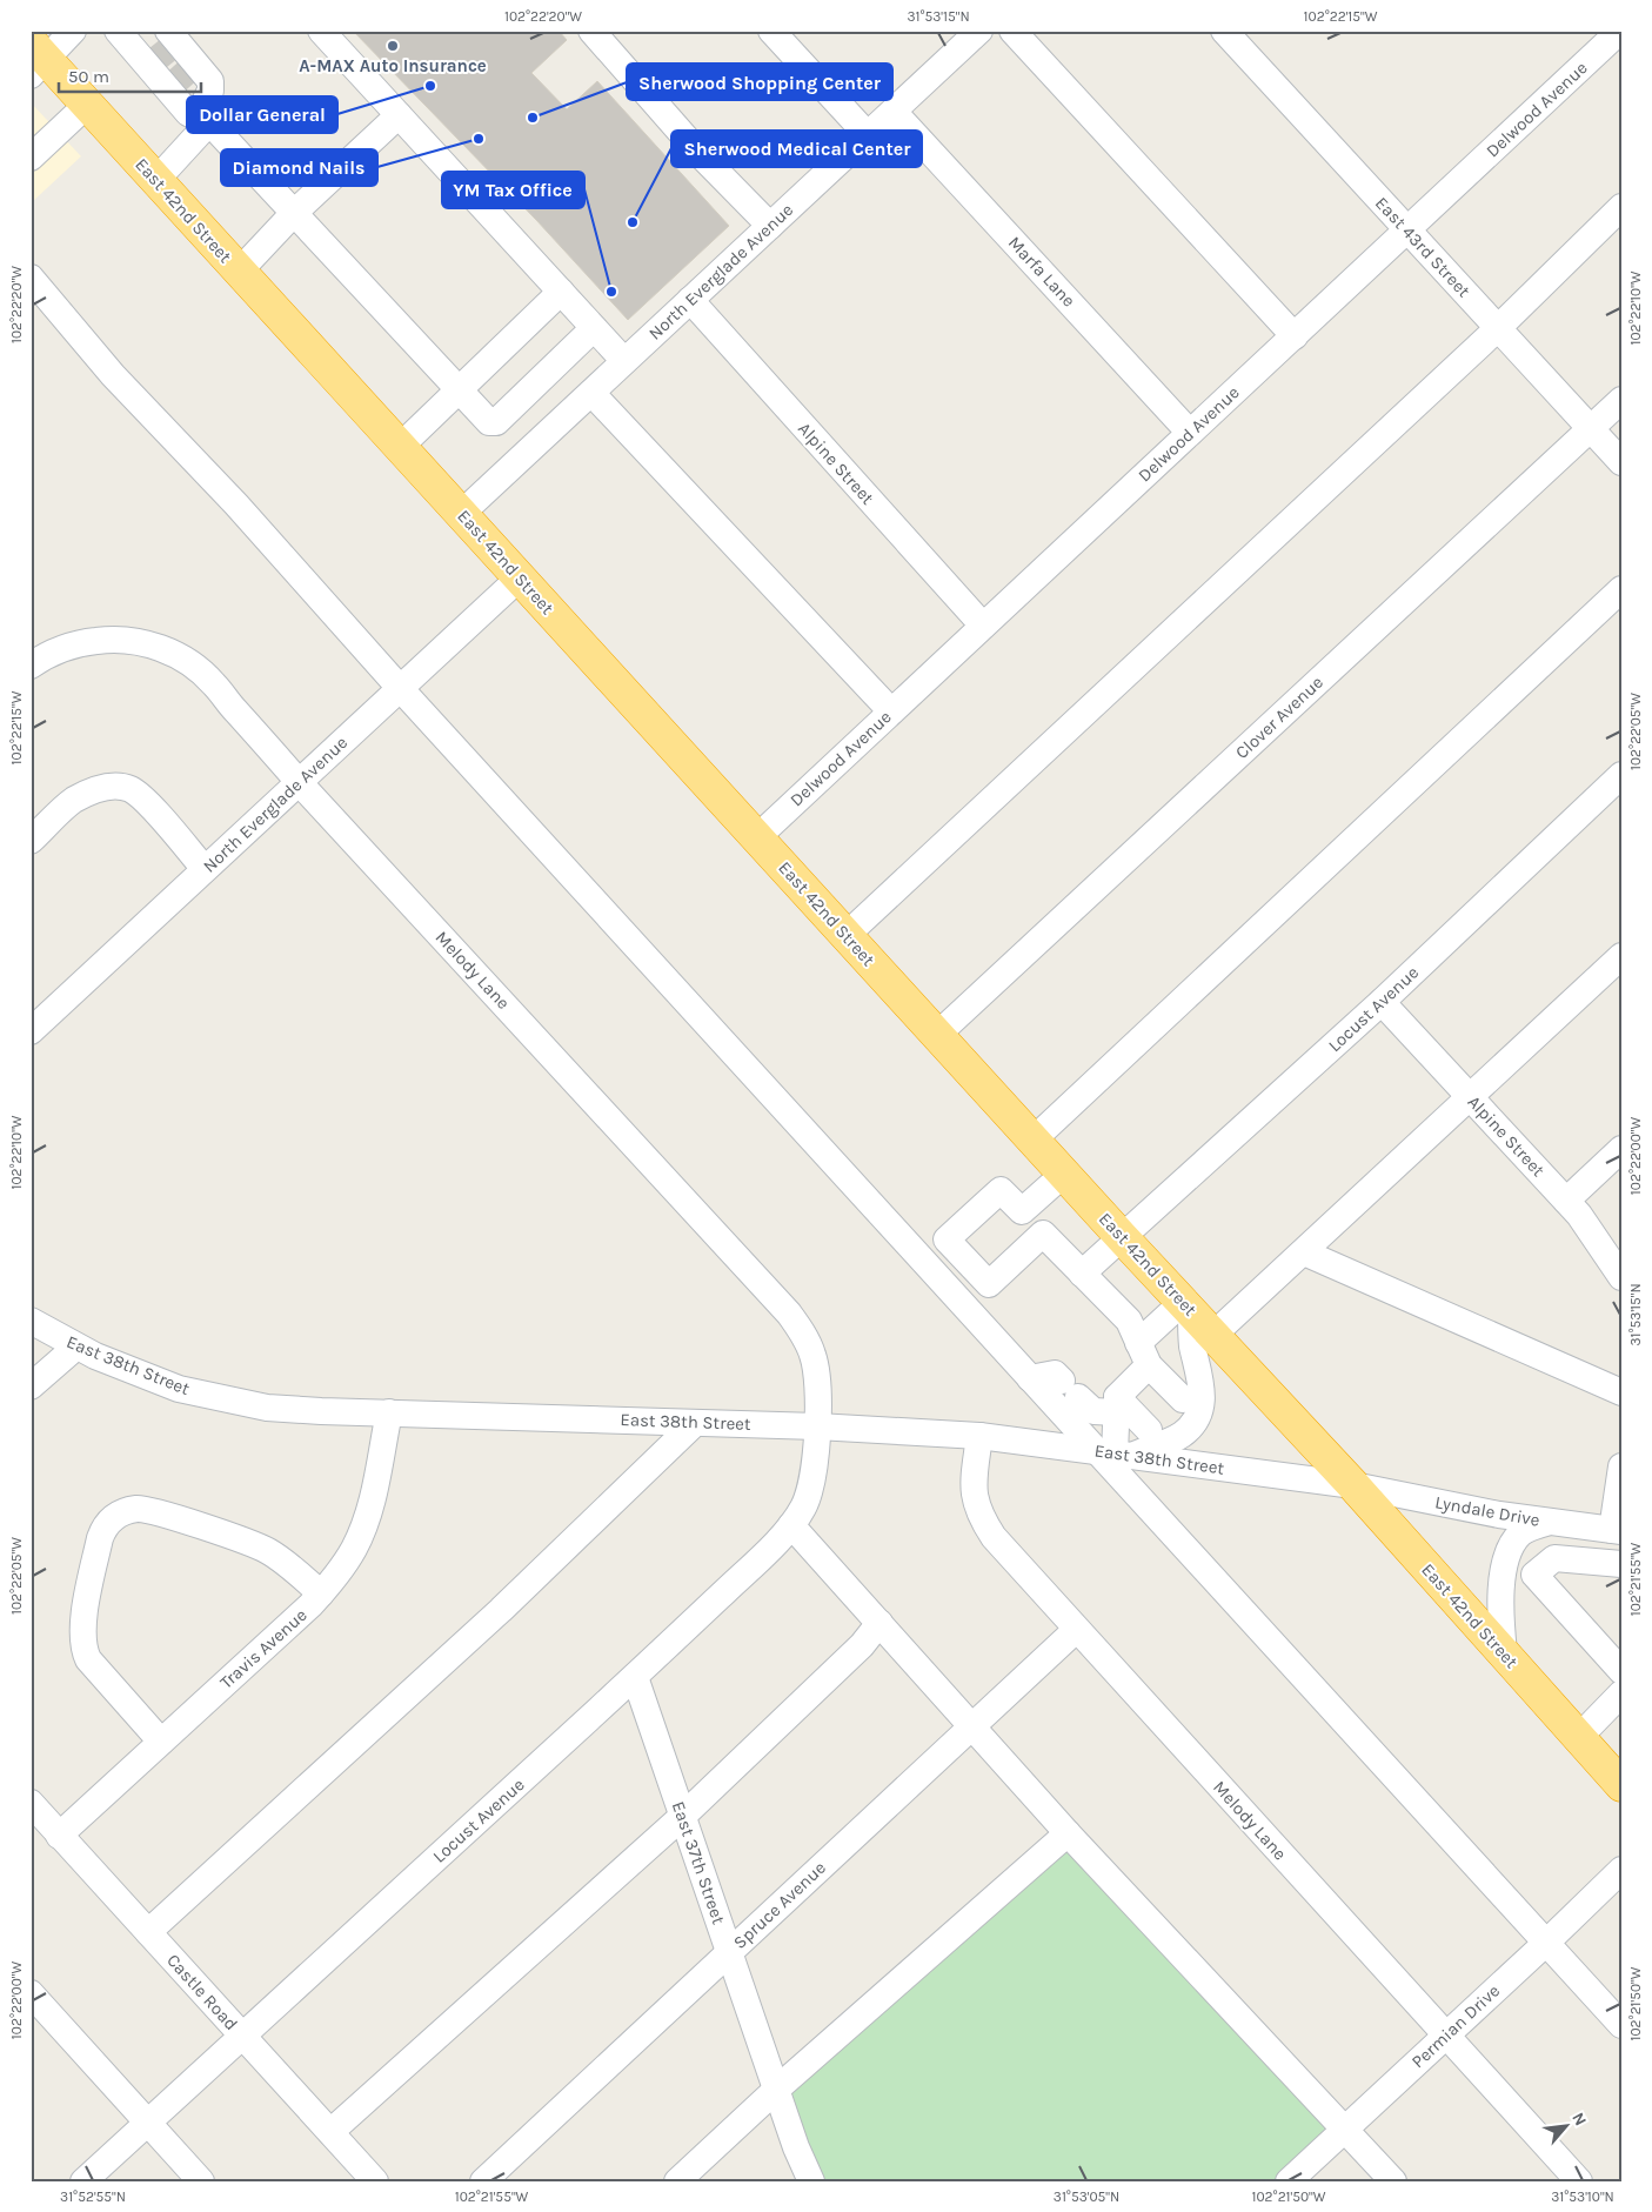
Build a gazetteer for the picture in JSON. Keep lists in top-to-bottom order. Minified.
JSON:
{"streets":{"highway":["East 42nd Street"],"street":["Delwood Avenue","East 43rd Street","North Everglade Avenue","Marfa Lane","Alpine Street","Clover Avenue","Melody Lane","Locust Avenue","East 38th Street","Lyndale Drive","Travis Avenue","East 37th Street","Spruce Avenue","Castle Road","Permian Drive"]},"crossings":[["Delwood Avenue","East 42nd Street"],["Delwood Avenue","East 43rd Street"],["Delwood Avenue","Marfa Lane"],["Delwood Avenue","Alpine Street"],["East 42nd Street","North Everglade Avenue"],["East 42nd Street","Clover Avenue"],["East 42nd Street","Locust Avenue"],["East 42nd Street","East 38th Street"],["East 42nd Street","Lyndale Drive"],["East 43rd Street","Clover Avenue"],["North Everglade Avenue","Marfa Lane"],["North Everglade Avenue","Alpine Street"],["North Everglade Avenue","Melody Lane"],["Alpine Street","Locust Avenue"],["Melody Lane","Locust Avenue"],["Melody Lane","East 38th Street"],["Melody Lane","Spruce Avenue"],["Melody Lane","Permian Drive"],["Locust Avenue","East 38th Street"],["Locust Avenue","East 37th Street"],["Locust Avenue","Castle Road"],["East 38th Street","Lyndale Drive"],["East 38th Street","Travis Avenue"],["Travis Avenue","Castle Road"],["East 37th Street","Spruce Avenue"]],"places":["A-MAX Auto Insurance","Dollar General","Sherwood Shopping Center","Diamond Nails","Sherwood Medical Center","YM Tax Office"],"scale_bar":"50 m","north":"top right","coordinates":["102°22'20\"W","31°53'15\"N","102°22'15\"W","102°22'10\"W","102°22'05\"W","102°22'00\"W","102°21'55\"W","102°21'50\"W","31°52'55\"N","31°53'05\"N","31°53'10\"N"]}
